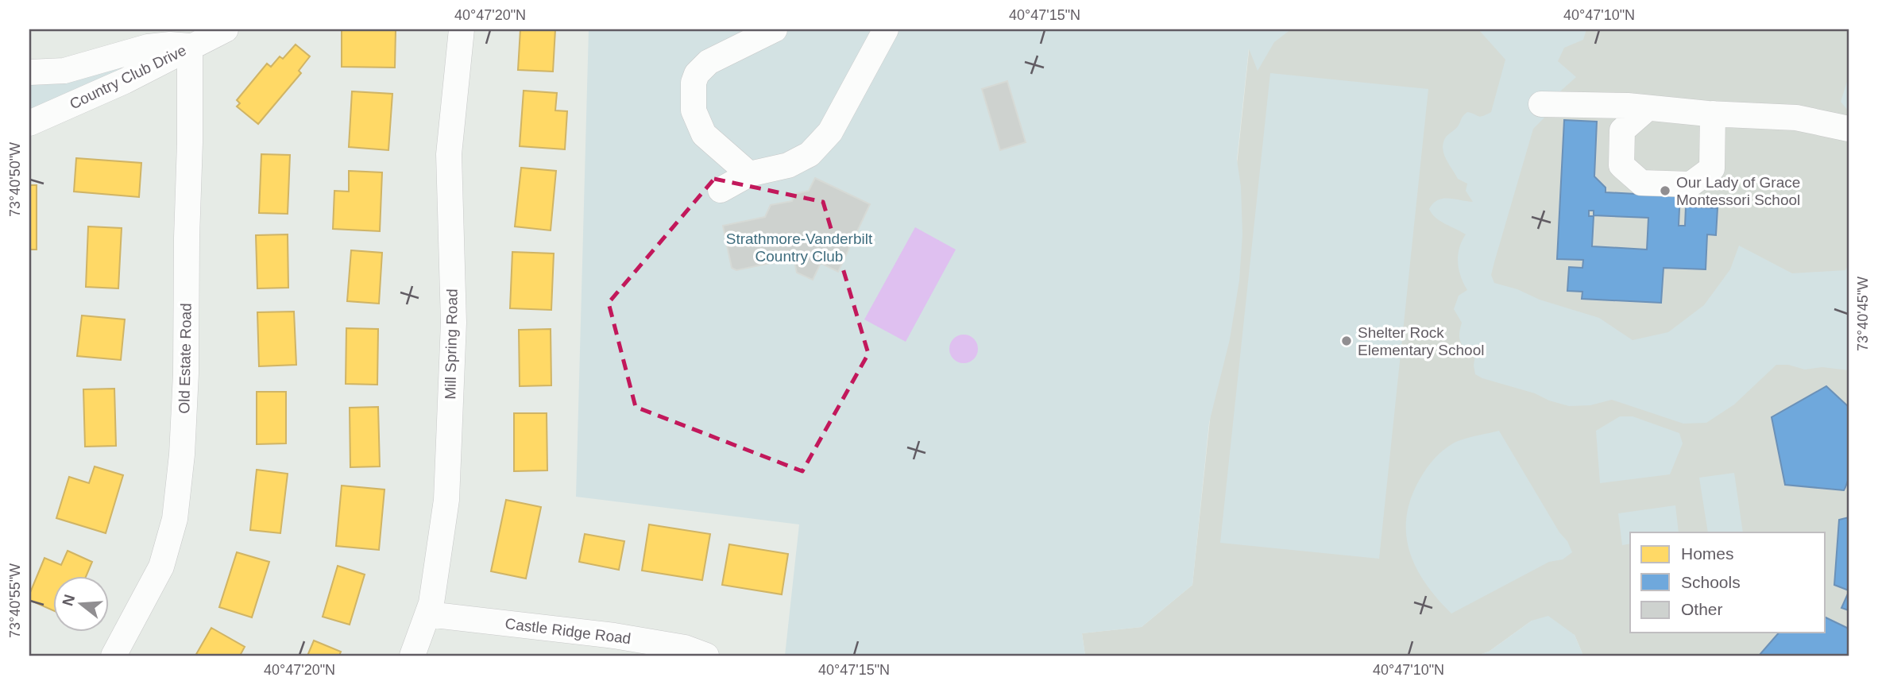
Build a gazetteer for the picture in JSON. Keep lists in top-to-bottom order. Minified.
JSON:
{"streets":{"street":["Country Club Drive","Mill Spring Road","Old Estate Road","Castle Ridge Road"]},"crossings":[["Country Club Drive","Old Estate Road"],["Mill Spring Road","Castle Ridge Road"]],"parks":["Strathmore-Vanderbilt Country Club"],"places":["Our Lady of Grace Montessori School","Shelter Rock Elementary School"],"legend":["Homes","Schools","Other"],"north":"left","coordinates":["40°47'20\"N","40°47'15\"N","40°47'10\"N","73°40'50\"W","73°40'45\"W","73°40'55\"W"]}
